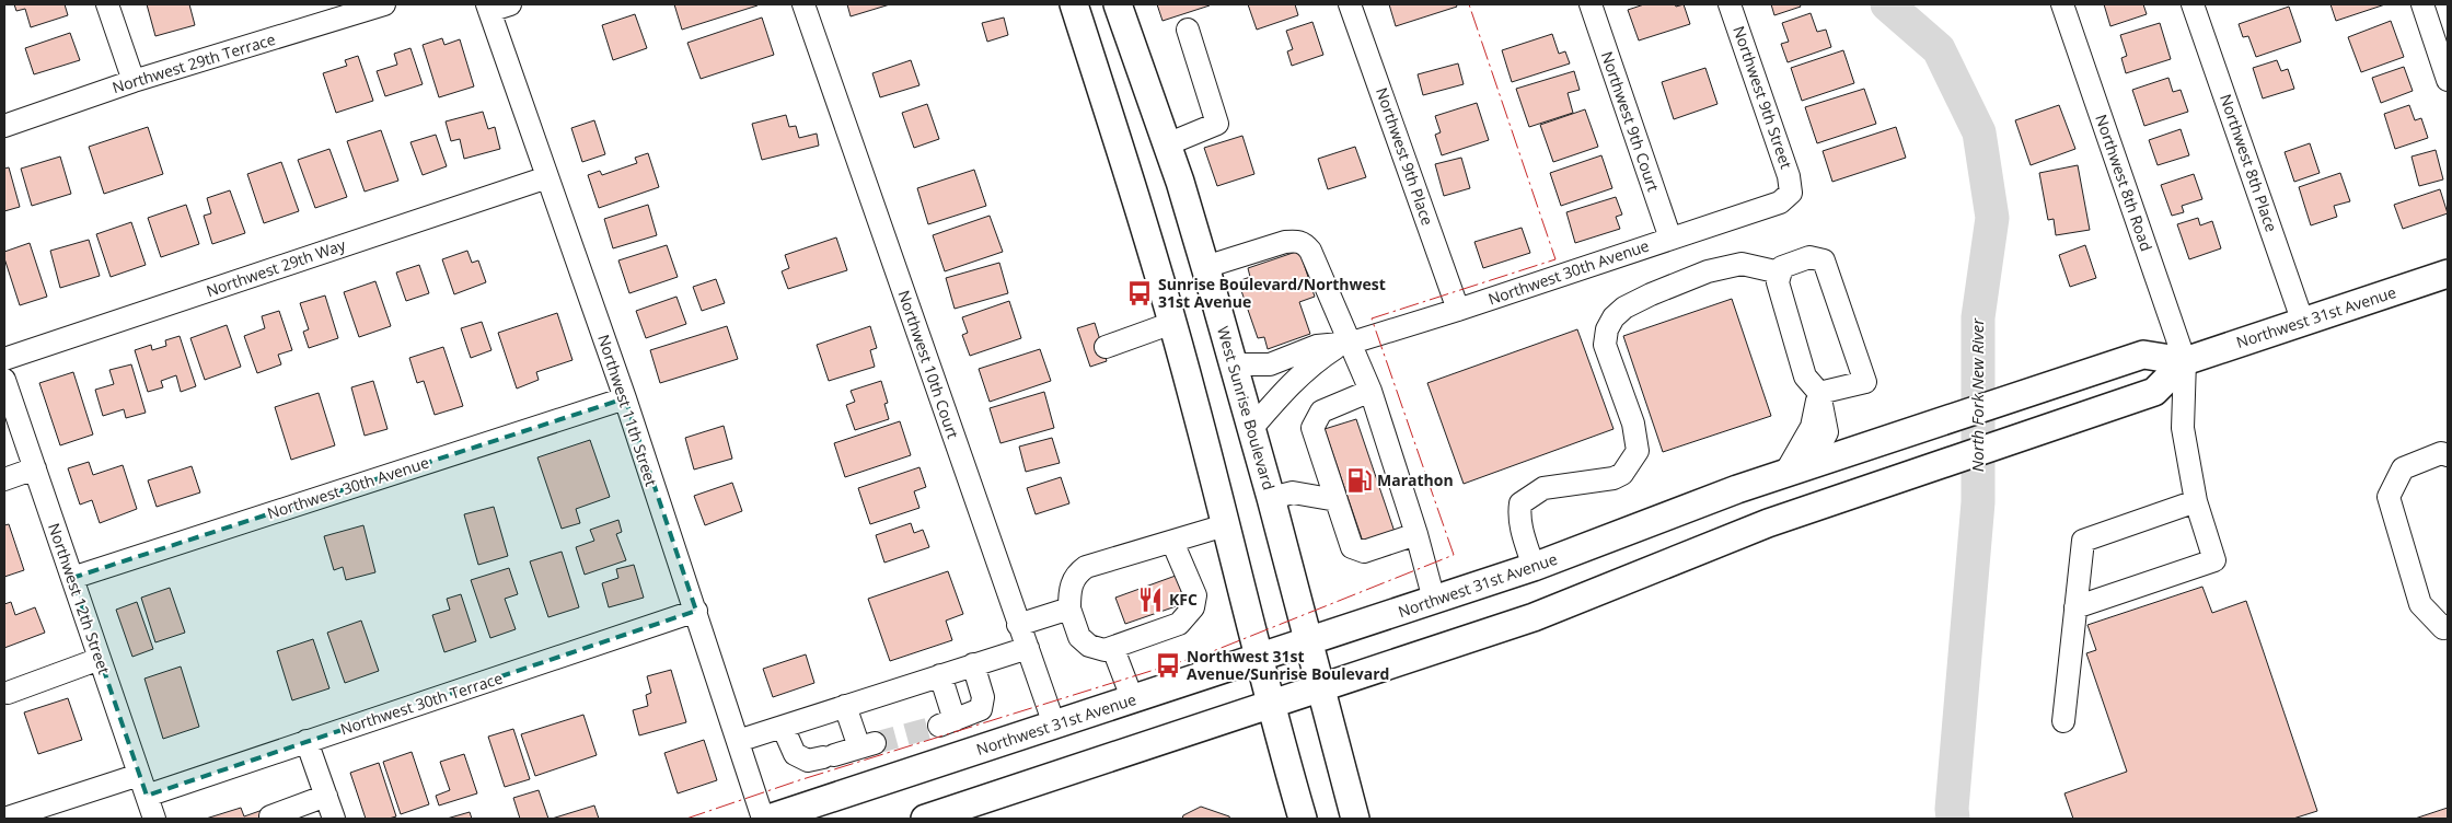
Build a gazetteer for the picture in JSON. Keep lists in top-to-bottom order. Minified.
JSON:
{"streets":{"main road":["Northwest 31st Avenue","West Sunrise Boulevard"],"street":["Northwest 29th Terrace","Northwest 9th Street","Northwest 9th Court","Northwest 9th Place","Northwest 8th Place","Northwest 8th Road","Northwest 29th Way","Northwest 30th Avenue","Northwest 10th Court","Northwest 11th Street","Northwest 12th Street","Northwest 30th Terrace"]},"crossings":[["Northwest 9th Street","Northwest 30th Avenue"],["Northwest 9th Court","Northwest 30th Avenue"],["Northwest 9th Place","Northwest 30th Avenue"],["Northwest 8th Place","Northwest 31st Avenue"],["Northwest 8th Road","Northwest 31st Avenue"],["Northwest 29th Way","Northwest 11th Street"],["Northwest 30th Avenue","West Sunrise Boulevard"],["Northwest 30th Avenue","Northwest 11th Street"],["Northwest 30th Avenue","Northwest 12th Street"],["Northwest 31st Avenue","Northwest 10th Court"],["Northwest 31st Avenue","West Sunrise Boulevard"],["Northwest 11th Street","Northwest 30th Terrace"],["Northwest 12th Street","Northwest 30th Terrace"]],"water":["North Fork New River"],"places":{"bus stop":["Sunrise Boulevard/Northwest 31st Avenue","Northwest 31st Avenue/Sunrise Boulevard"],"fuel station":["Marathon"],"restaurant":["KFC"]}}
